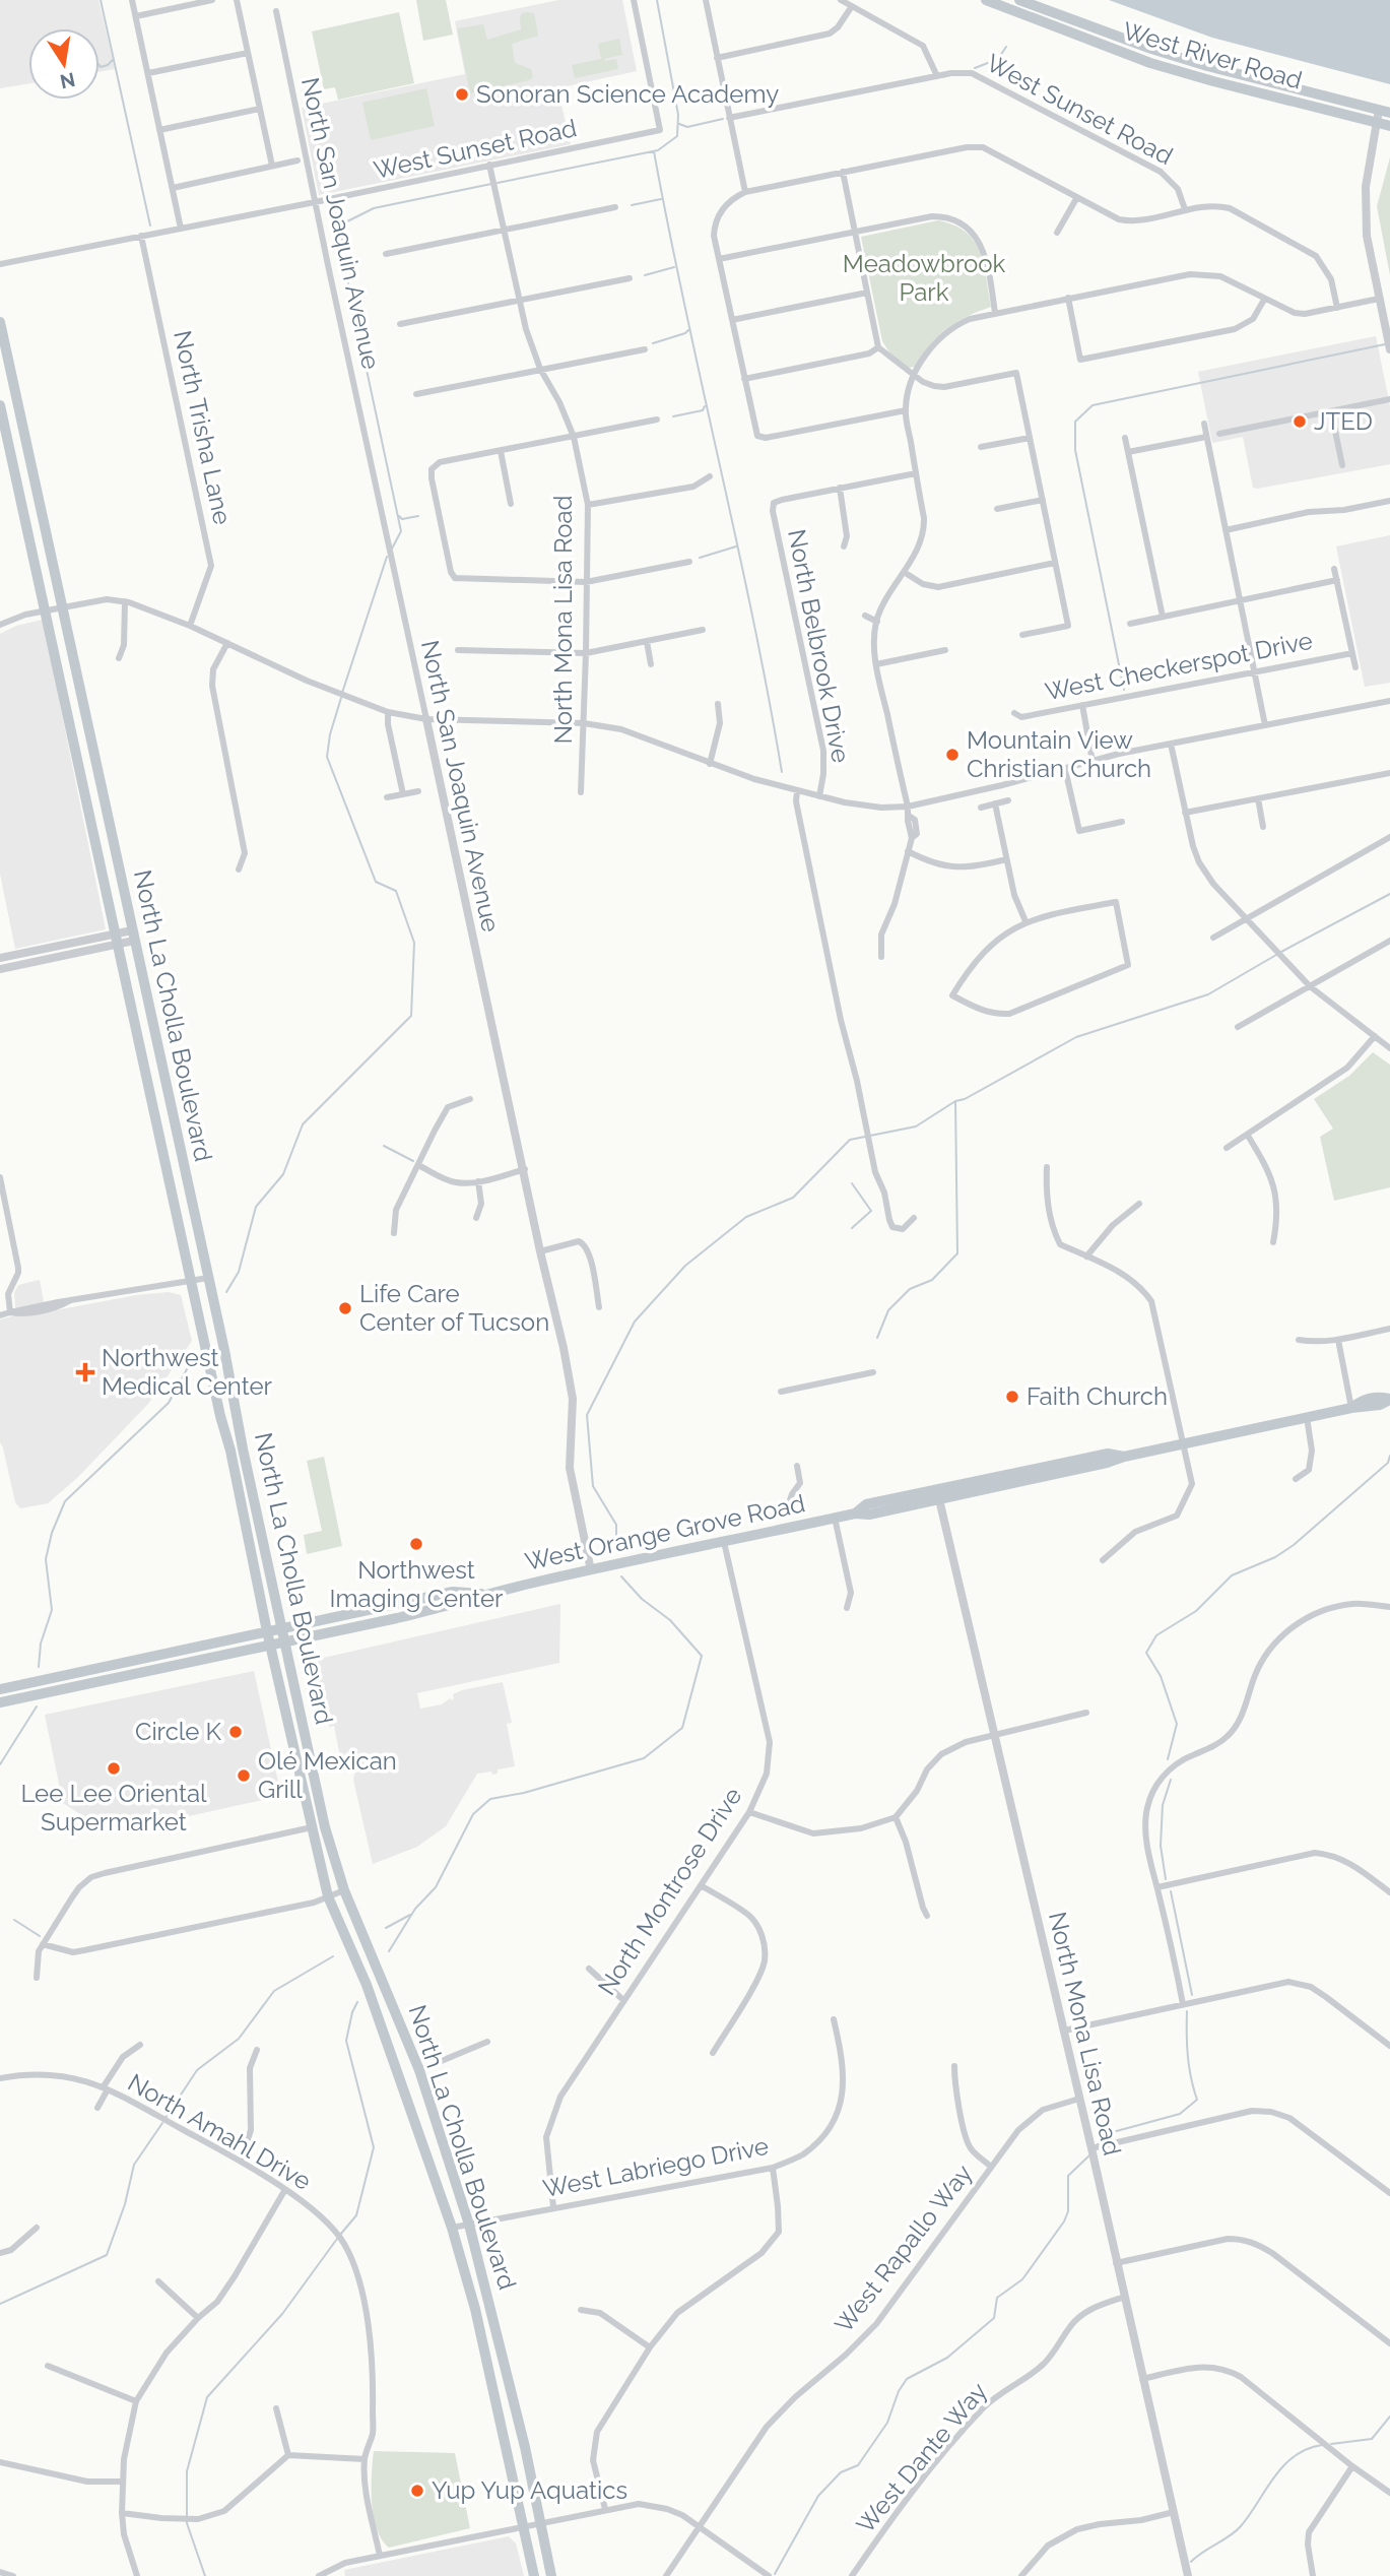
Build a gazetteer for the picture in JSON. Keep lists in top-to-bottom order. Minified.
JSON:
{"streets":{"main road":["West River Road","North La Cholla Boulevard","West Orange Grove Road"],"street":["West Sunset Road","North San Joaquin Avenue","North Trisha Lane","North Mona Lisa Road","North Belbrook Drive","West Checkerspot Drive","North Montrose Drive","North Amahl Drive","West Labriego Drive","West Rapallo Way","West Dante Way"]},"crossings":[["West Sunset Road","North San Joaquin Avenue"],["West Sunset Road","North Trisha Lane"],["West Sunset Road","North Mona Lisa Road"],["North San Joaquin Avenue","West Orange Grove Road"],["North Mona Lisa Road","West Orange Grove Road"],["North Mona Lisa Road","West Rapallo Way"],["North Mona Lisa Road","West Dante Way"],["North La Cholla Boulevard","West Orange Grove Road"],["North La Cholla Boulevard","West Labriego Drive"],["West Orange Grove Road","North Montrose Drive"],["North Montrose Drive","West Labriego Drive"]],"parks":["Meadowbrook Park"],"places":{"other":["Sonoran Science Academy","JTED","Mountain View Christian Church","Life Care Center of Tucson","Faith Church","Northwest Imaging Center","Circle K","Lee Lee Oriental Supermarket","Olé Mexican Grill","Yup Yup Aquatics"],"health":["Northwest Medical Center"]},"north":"bottom"}
